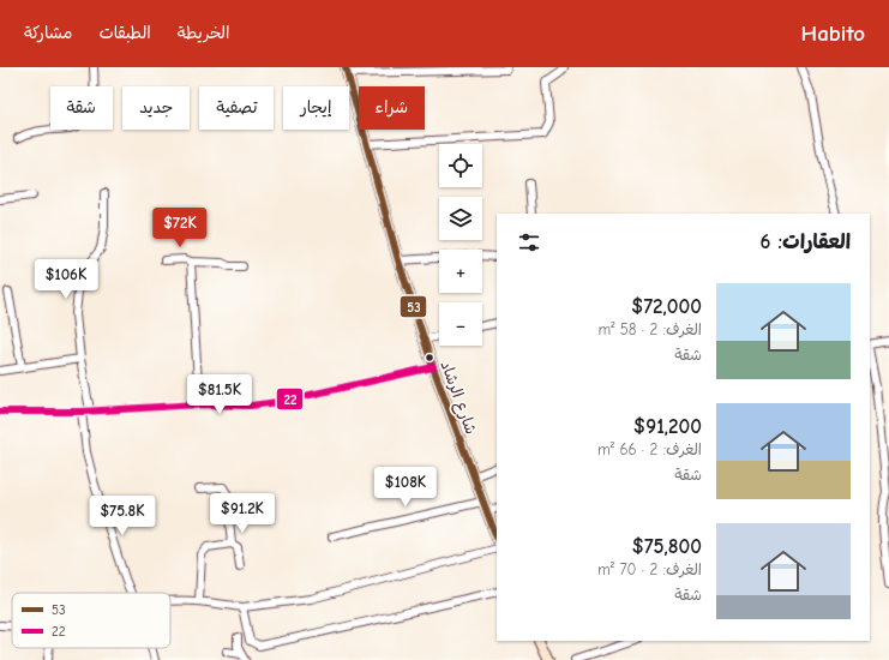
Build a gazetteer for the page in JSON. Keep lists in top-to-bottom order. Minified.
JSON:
{"streets":{"street":["شارع الرشاد"]},"lines":["transit line 53","transit line 22"],"legend":["53","22"],"page":{"header":"Habito","nav":["الخريطة","الطبقات","مشاركة"],"chip":["شراء","إيجار","تصفية","جديد","شقة"],"map_buttons":["+","−"],"price":["$72K","$106K","$81.5K","$108K","$91.2K","$75.8K"],"heading":"العقارات: 6","list":[{"name":"$72,000","note":"الغرف: 2 · 58 m² · شقة"},{"name":"$91,200","note":"الغرف: 2 · 66 m² · شقة"},{"name":"$75,800","note":"الغرف: 2 · 70 m² · شقة"}]}}
